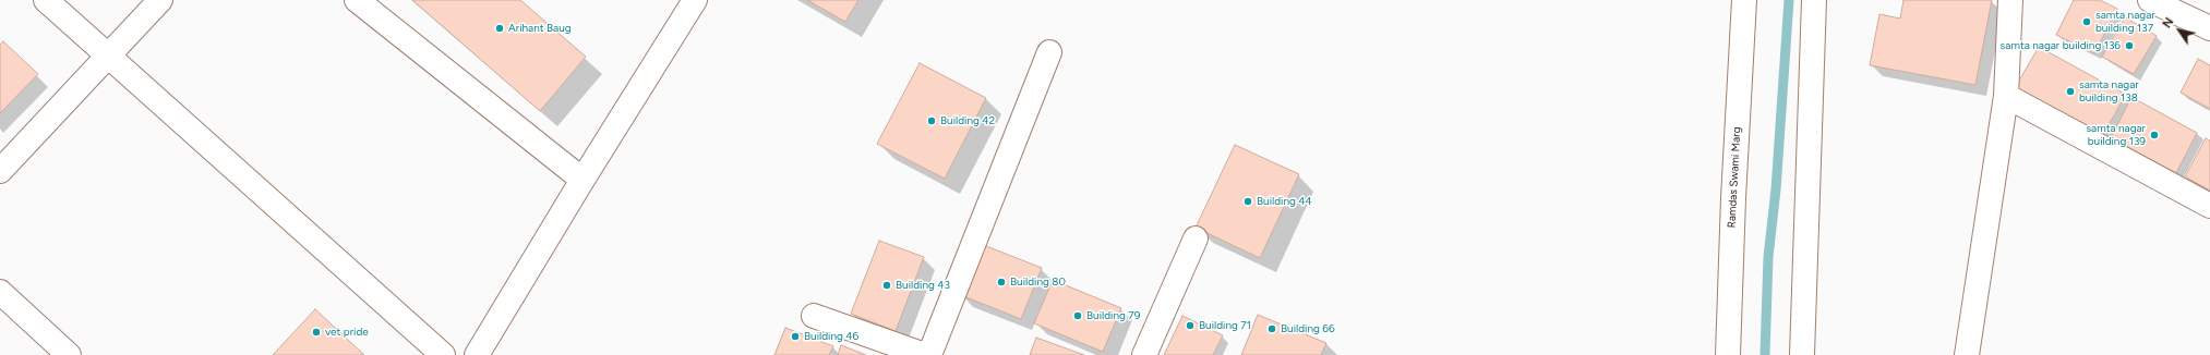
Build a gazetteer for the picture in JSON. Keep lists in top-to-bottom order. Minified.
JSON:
{"streets":{"street":["Ramdas Swami Marg"]},"places":["samta nagar building 137","Arihant Baug","samta nagar building 136","samta nagar building 138","Building 42","samta nagar building 139","Building 44","Building 80","Building 43","Building 79","Building 71","Building 66","vet pride","Building 46"],"north":"top left"}
